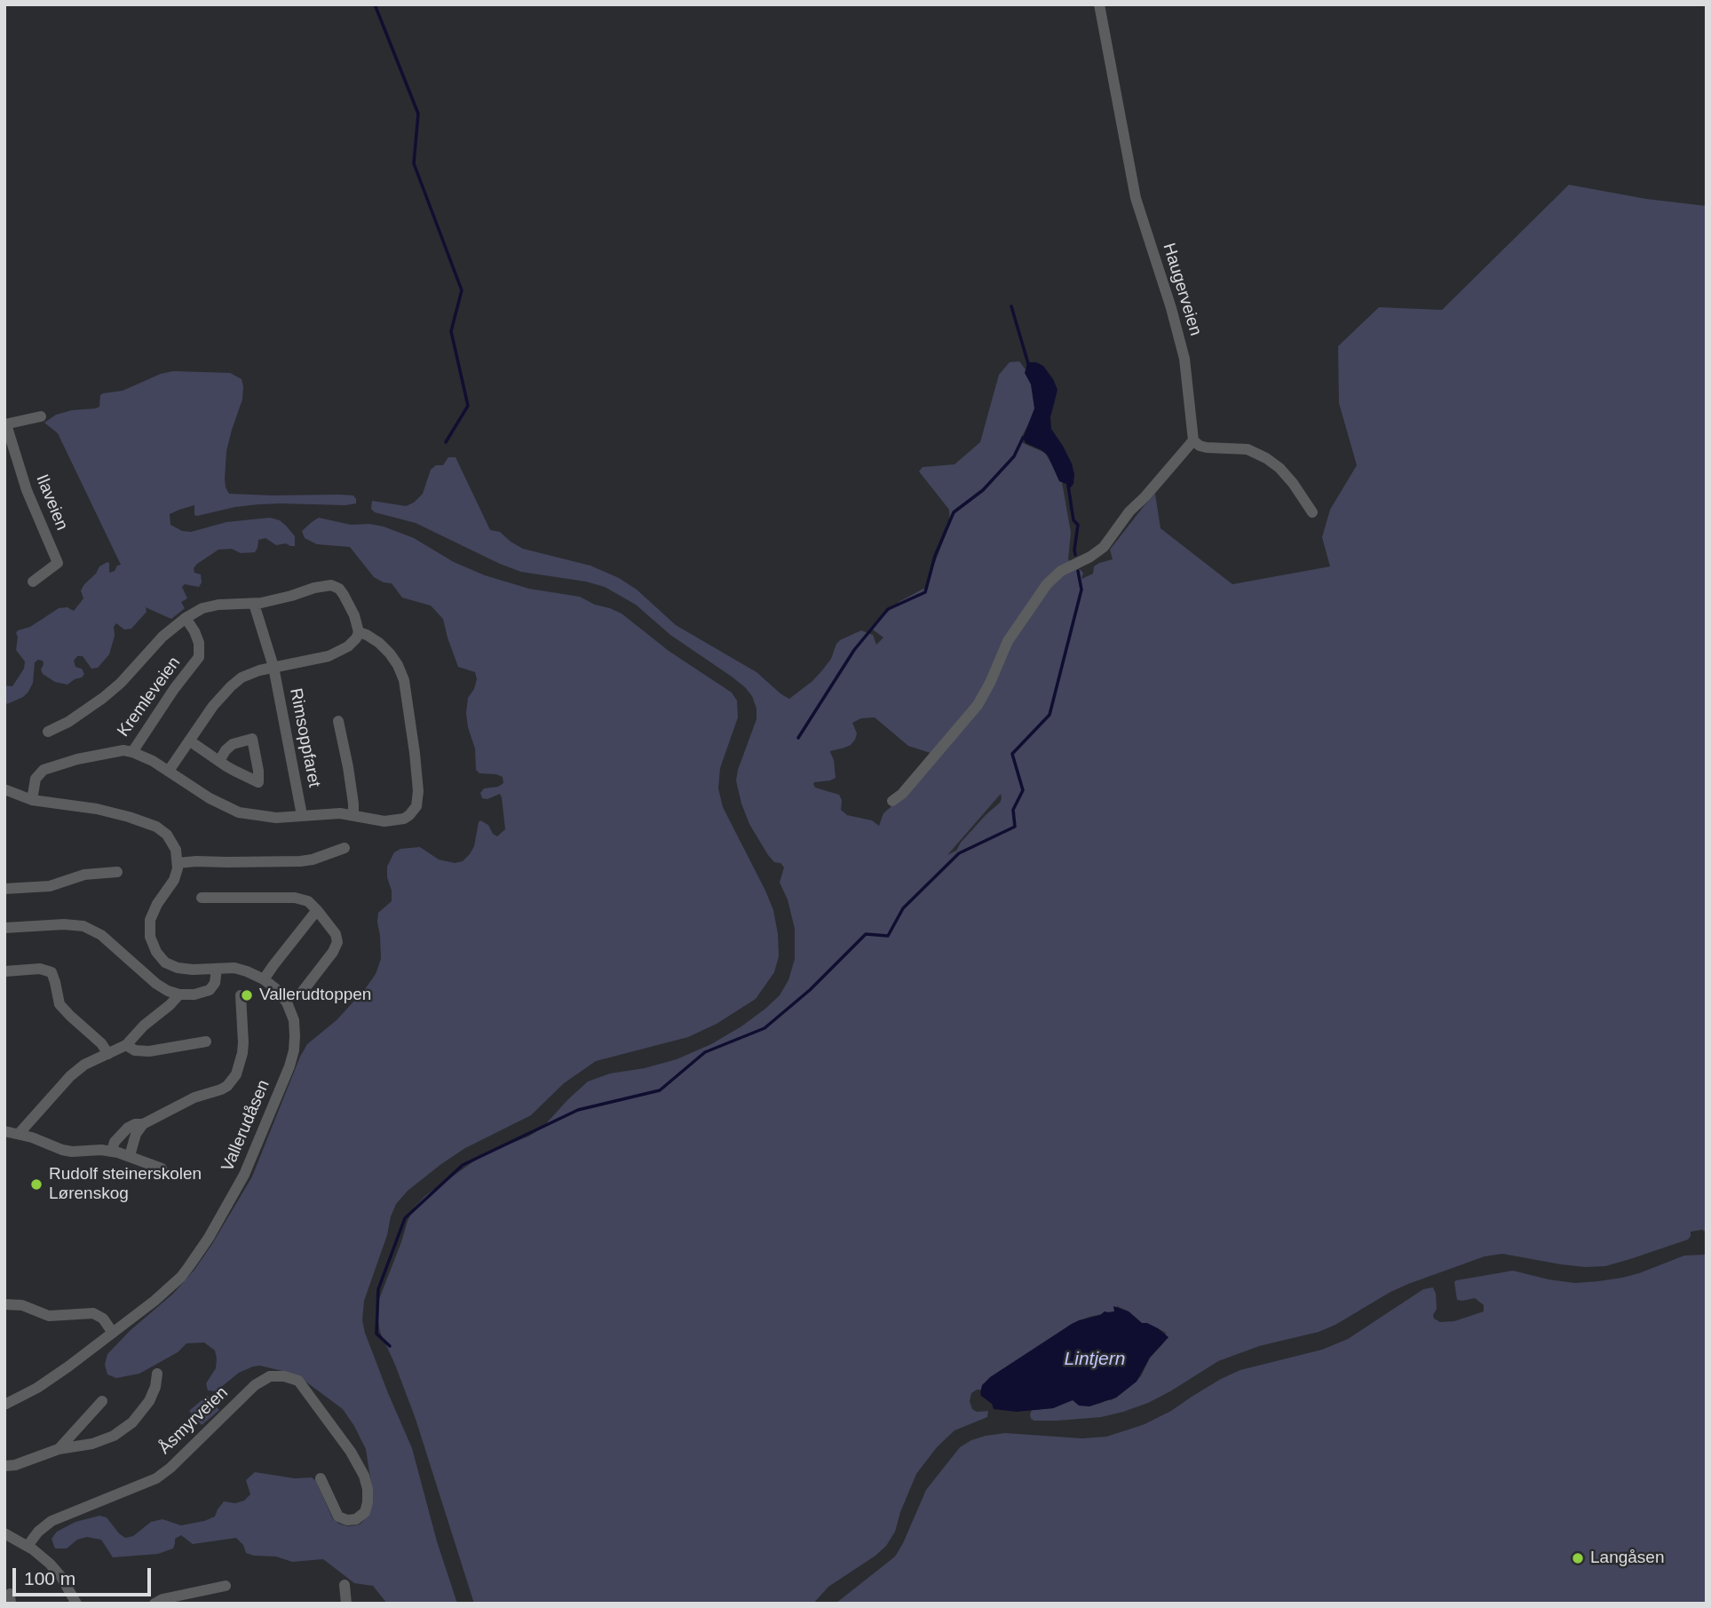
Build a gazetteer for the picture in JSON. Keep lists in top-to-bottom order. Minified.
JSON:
{"streets":{"street":["Haugerveien","Ilaveien","Kremleveien","Rimsoppfaret","Vallerudåsen","Åsmyrveien"]},"crossings":[["Kremleveien","Rimsoppfaret"]],"water":["Lintjern"],"places":["Vallerudtoppen","Rudolf steinerskolen Lørenskog","Langåsen"],"scale_bar":"100 m"}
